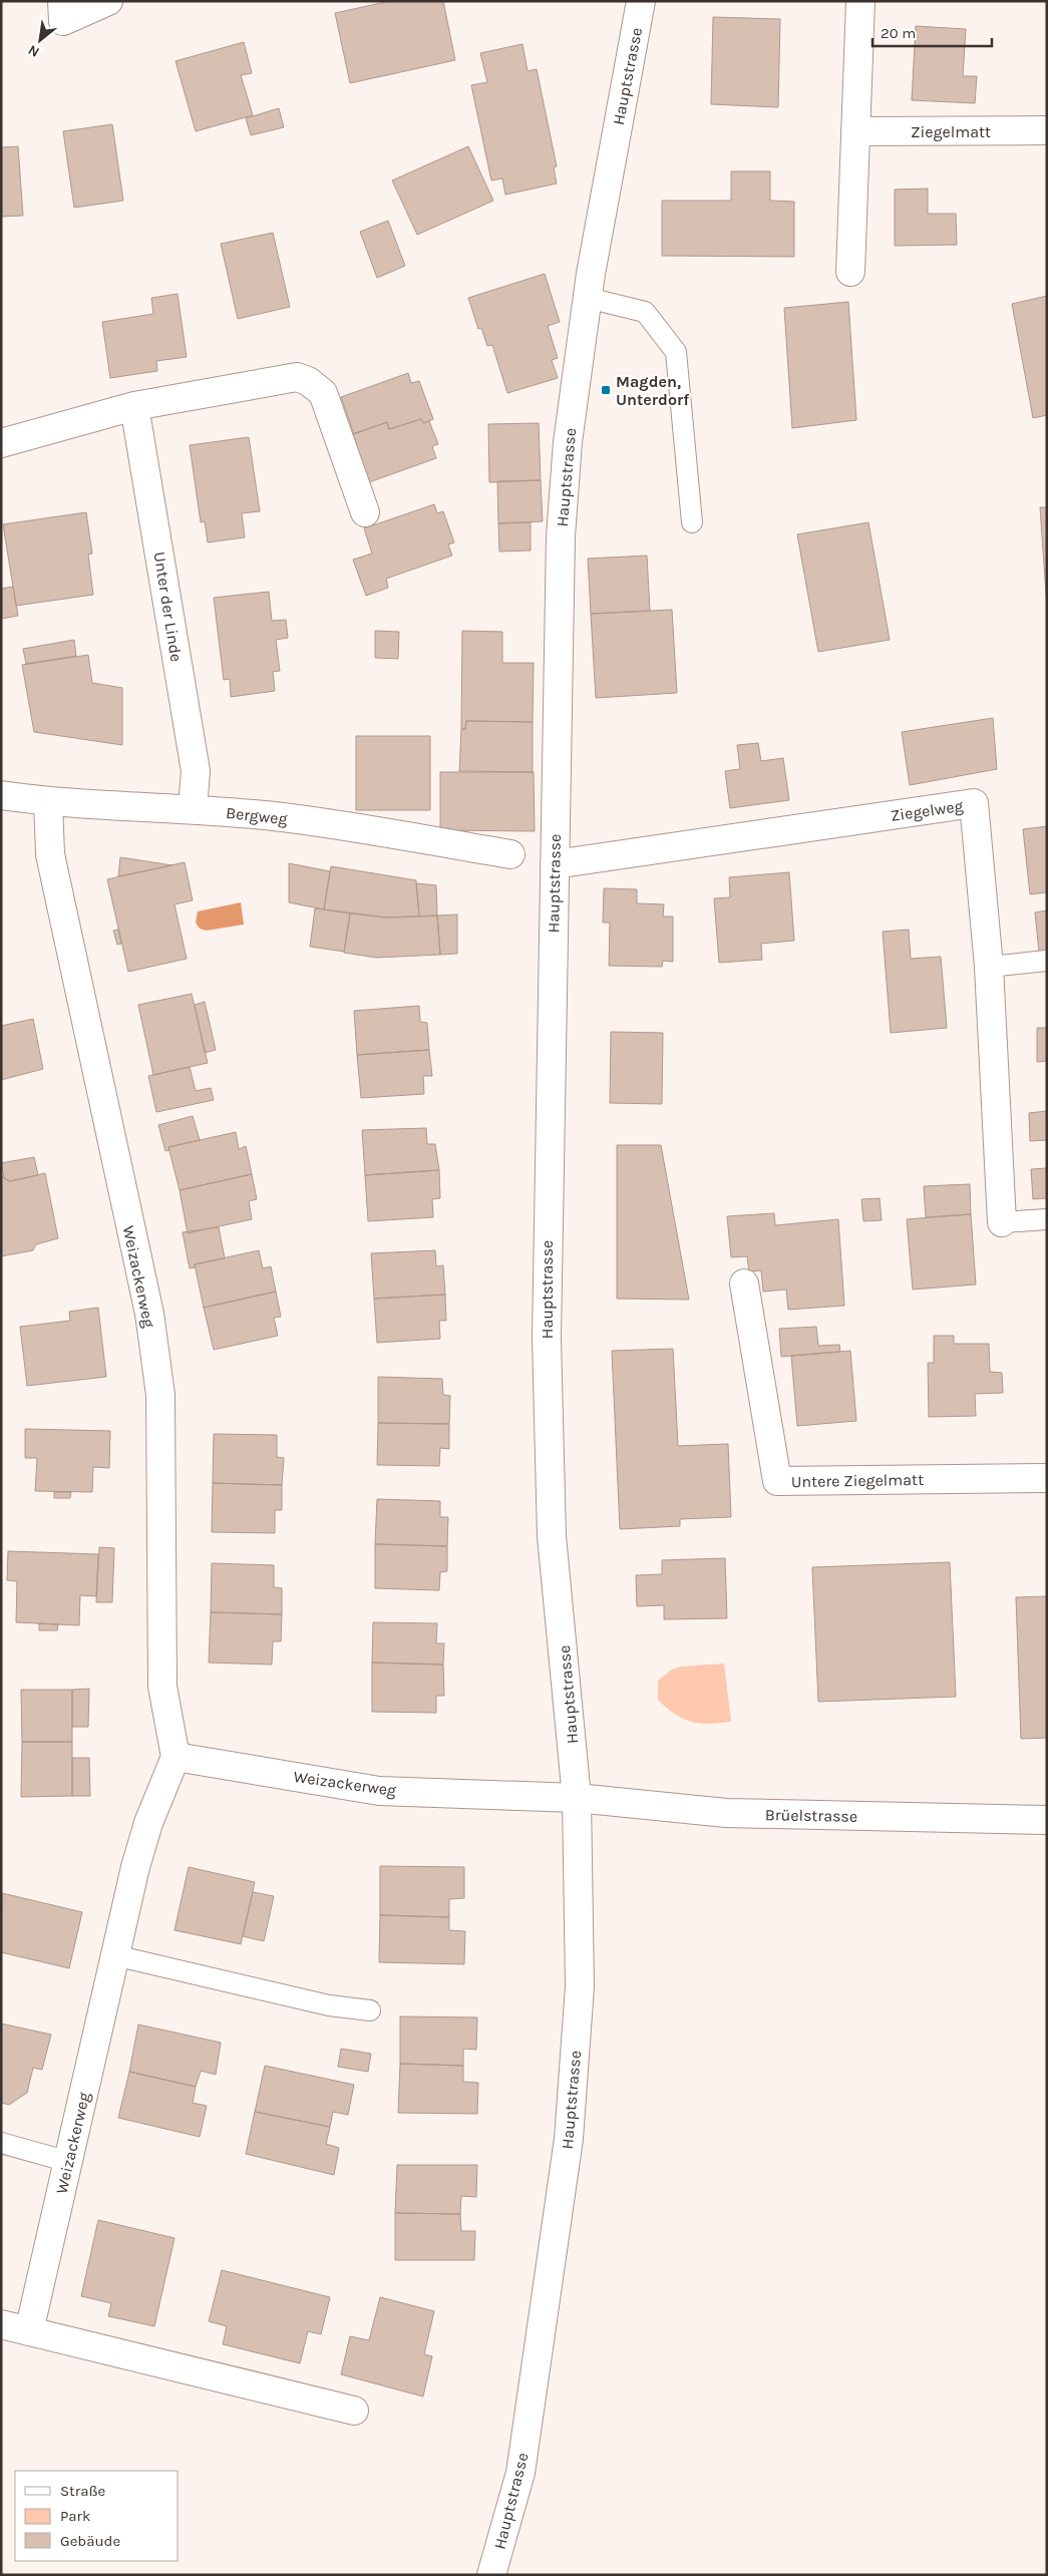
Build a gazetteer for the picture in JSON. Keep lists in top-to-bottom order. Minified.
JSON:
{"streets":{"street":["Hauptstrasse","Ziegelmatt","Unter der Linde","Ziegelweg","Bergweg","Weizackerweg","Untere Ziegelmatt","Brüelstrasse"]},"crossings":[["Hauptstrasse","Ziegelweg"],["Hauptstrasse","Weizackerweg"],["Hauptstrasse","Brüelstrasse"],["Unter der Linde","Bergweg"],["Bergweg","Weizackerweg"],["Weizackerweg","Brüelstrasse"]],"places":{"transit":["Magden, Unterdorf"]},"legend":["Straße","Park","Gebäude"],"scale_bar":"20 m","north":"bottom left"}
